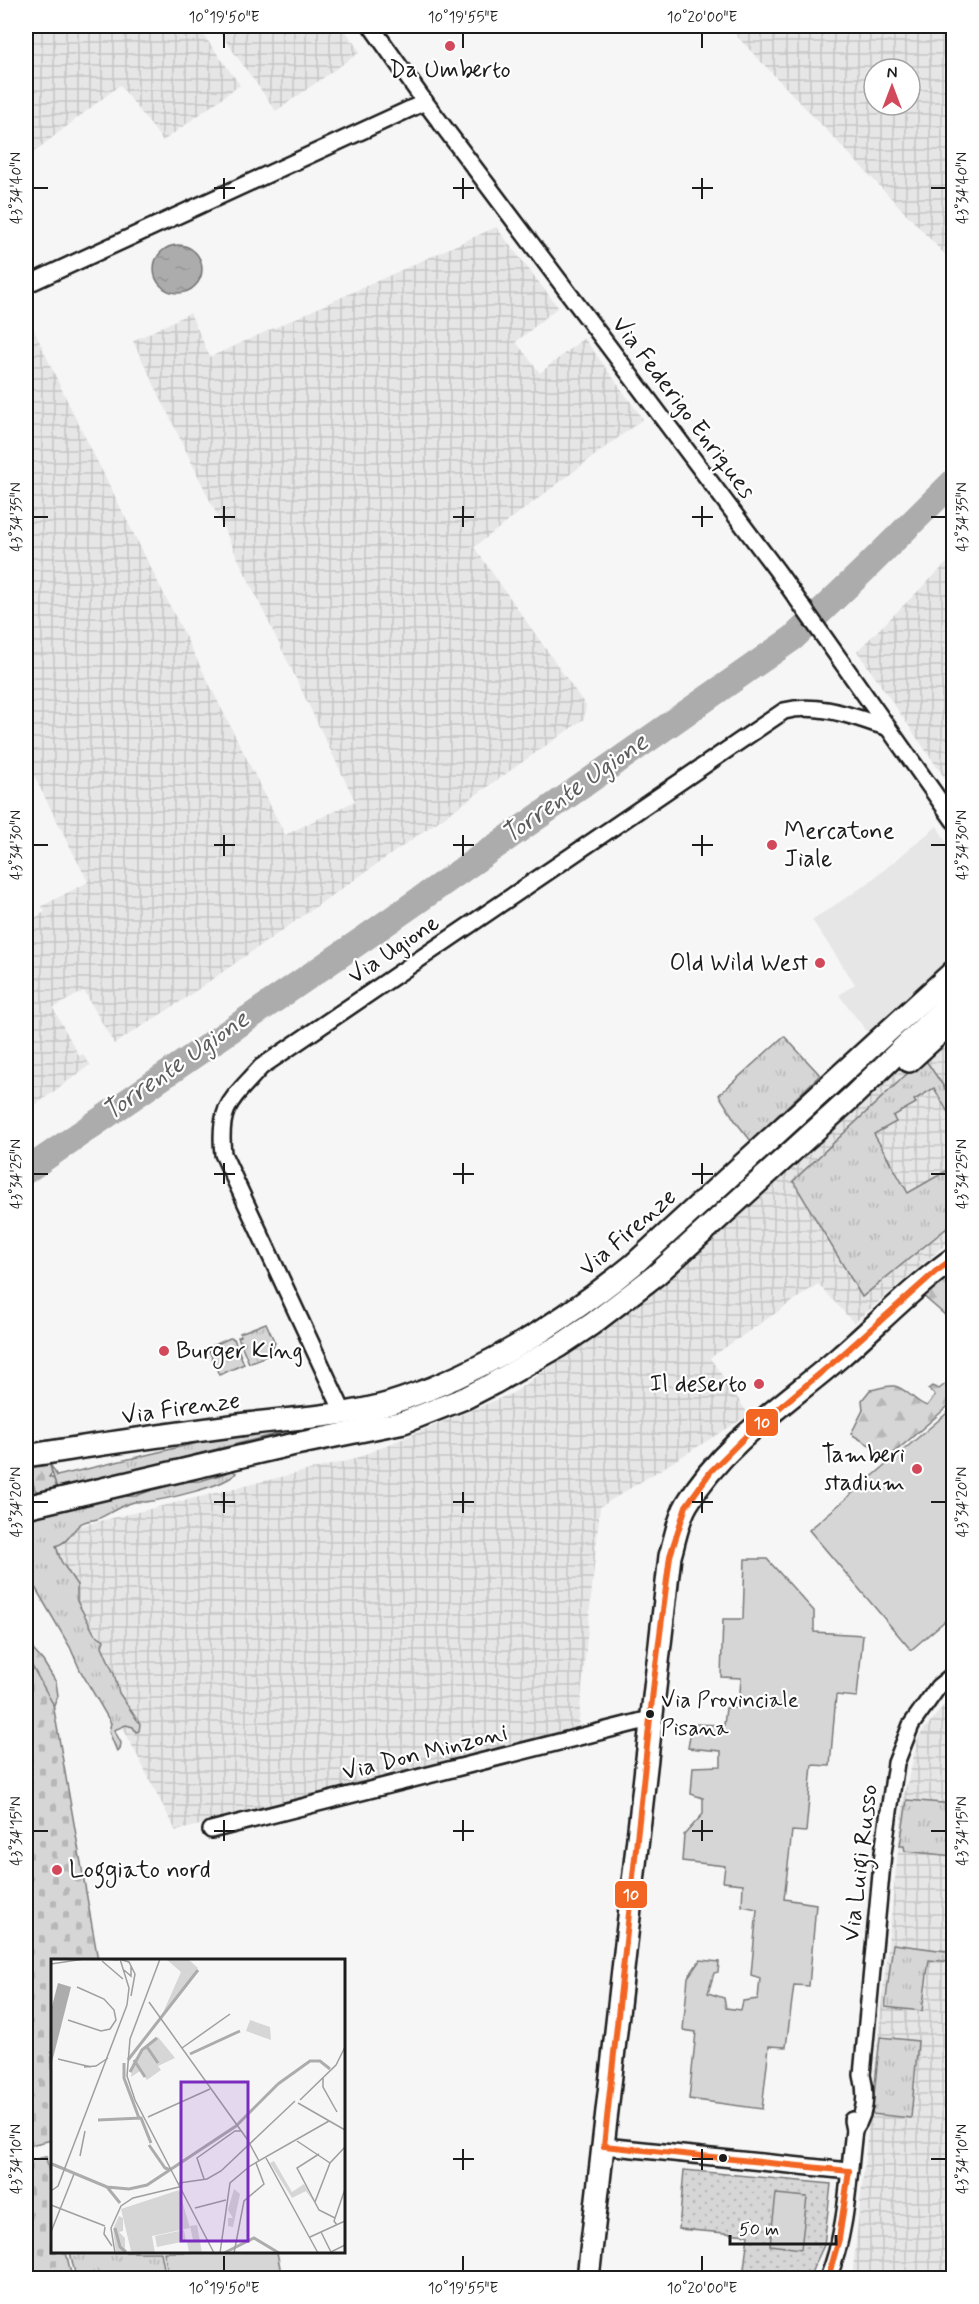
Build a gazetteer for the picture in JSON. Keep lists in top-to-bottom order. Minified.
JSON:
{"streets":{"main road":["Via Firenze"],"street":["Via Federigo Enriques","Via Ugione","Via Don Minzoni","Via Luigi Russo"]},"crossings":[["Via Federigo Enriques","Via Ugione"],["Via Ugione","Via Firenze"]],"water":["Torrente Ugione"],"places":["Da Umberto","Mercatone Jiale","Old Wild West","Burger King","Il deserto","Tamberi stadium","Via Provinciale Pisana","Loggiato nord"],"lines":["transit line 10"],"scale_bar":"50 m","north":"top","coordinates":["10°19'50\"E","10°19'55\"E","10°20'00\"E","43°34'40\"N","43°34'35\"N","43°34'30\"N","43°34'25\"N","43°34'20\"N","43°34'15\"N","43°34'10\"N"]}
